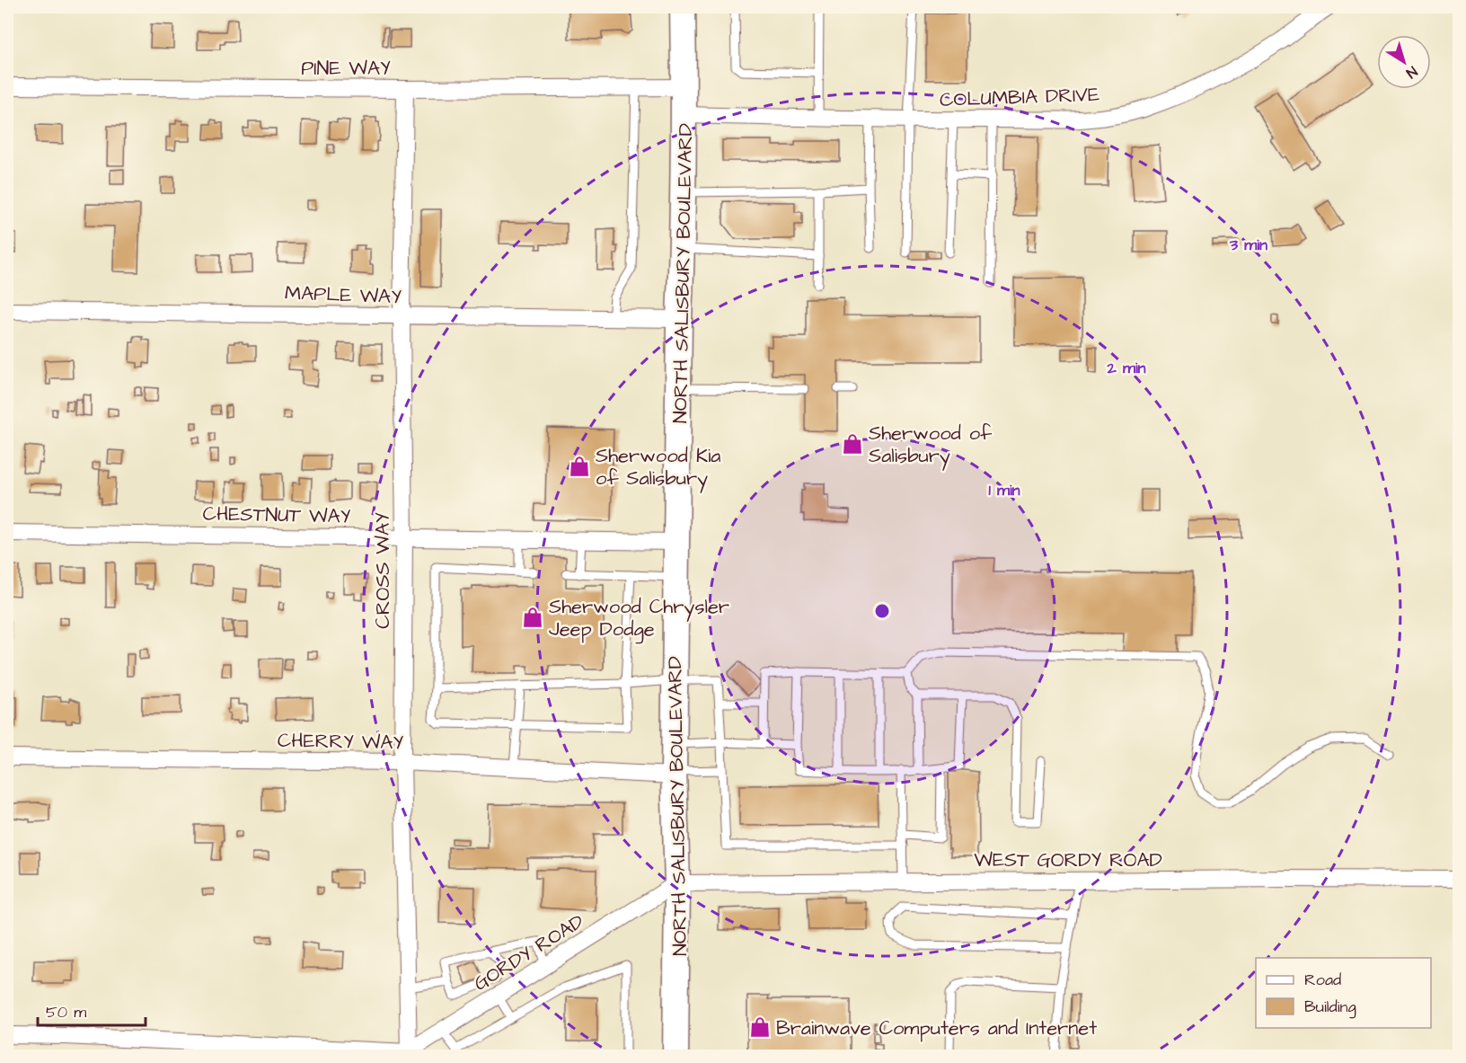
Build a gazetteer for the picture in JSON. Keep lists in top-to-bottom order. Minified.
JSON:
{"streets":{"main road":["NORTH SALISBURY BOULEVARD"],"street":["PINE WAY","COLUMBIA DRIVE","MAPLE WAY","CHESTNUT WAY","CROSS WAY","CHERRY WAY","WEST GORDY ROAD","GORDY ROAD"]},"crossings":[["PINE WAY","NORTH SALISBURY BOULEVARD"],["PINE WAY","CROSS WAY"],["COLUMBIA DRIVE","NORTH SALISBURY BOULEVARD"],["NORTH SALISBURY BOULEVARD","MAPLE WAY"],["NORTH SALISBURY BOULEVARD","CHESTNUT WAY"],["NORTH SALISBURY BOULEVARD","CHERRY WAY"],["NORTH SALISBURY BOULEVARD","WEST GORDY ROAD"],["NORTH SALISBURY BOULEVARD","GORDY ROAD"],["MAPLE WAY","CROSS WAY"],["CHESTNUT WAY","CROSS WAY"],["CROSS WAY","CHERRY WAY"],["CROSS WAY","GORDY ROAD"],["WEST GORDY ROAD","GORDY ROAD"]],"places":{"shop":["Sherwood of Salisbury","Sherwood Kia of Salisbury","Sherwood Chrysler Jeep Dodge","Brainwave Computers and Internet"]},"legend":["Road","Building"],"scale_bar":"50 m","north":"bottom right","rings":["3 min","2 min","1 min"]}
